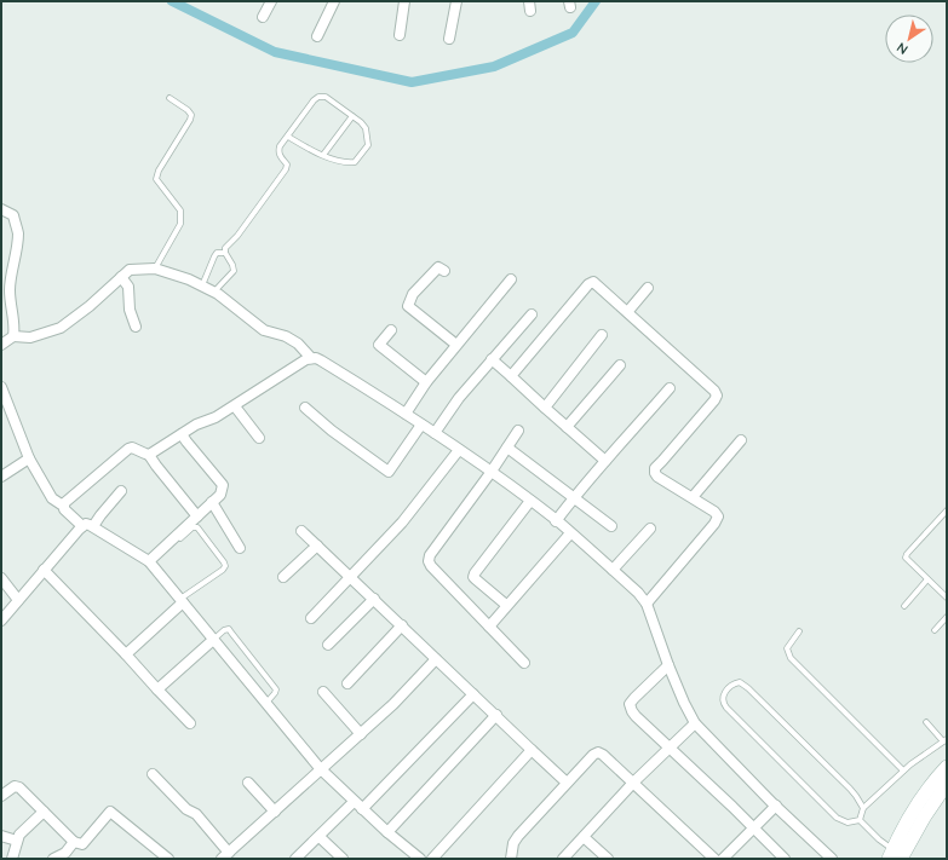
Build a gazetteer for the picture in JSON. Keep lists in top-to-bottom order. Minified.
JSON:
{"north":"bottom left"}
